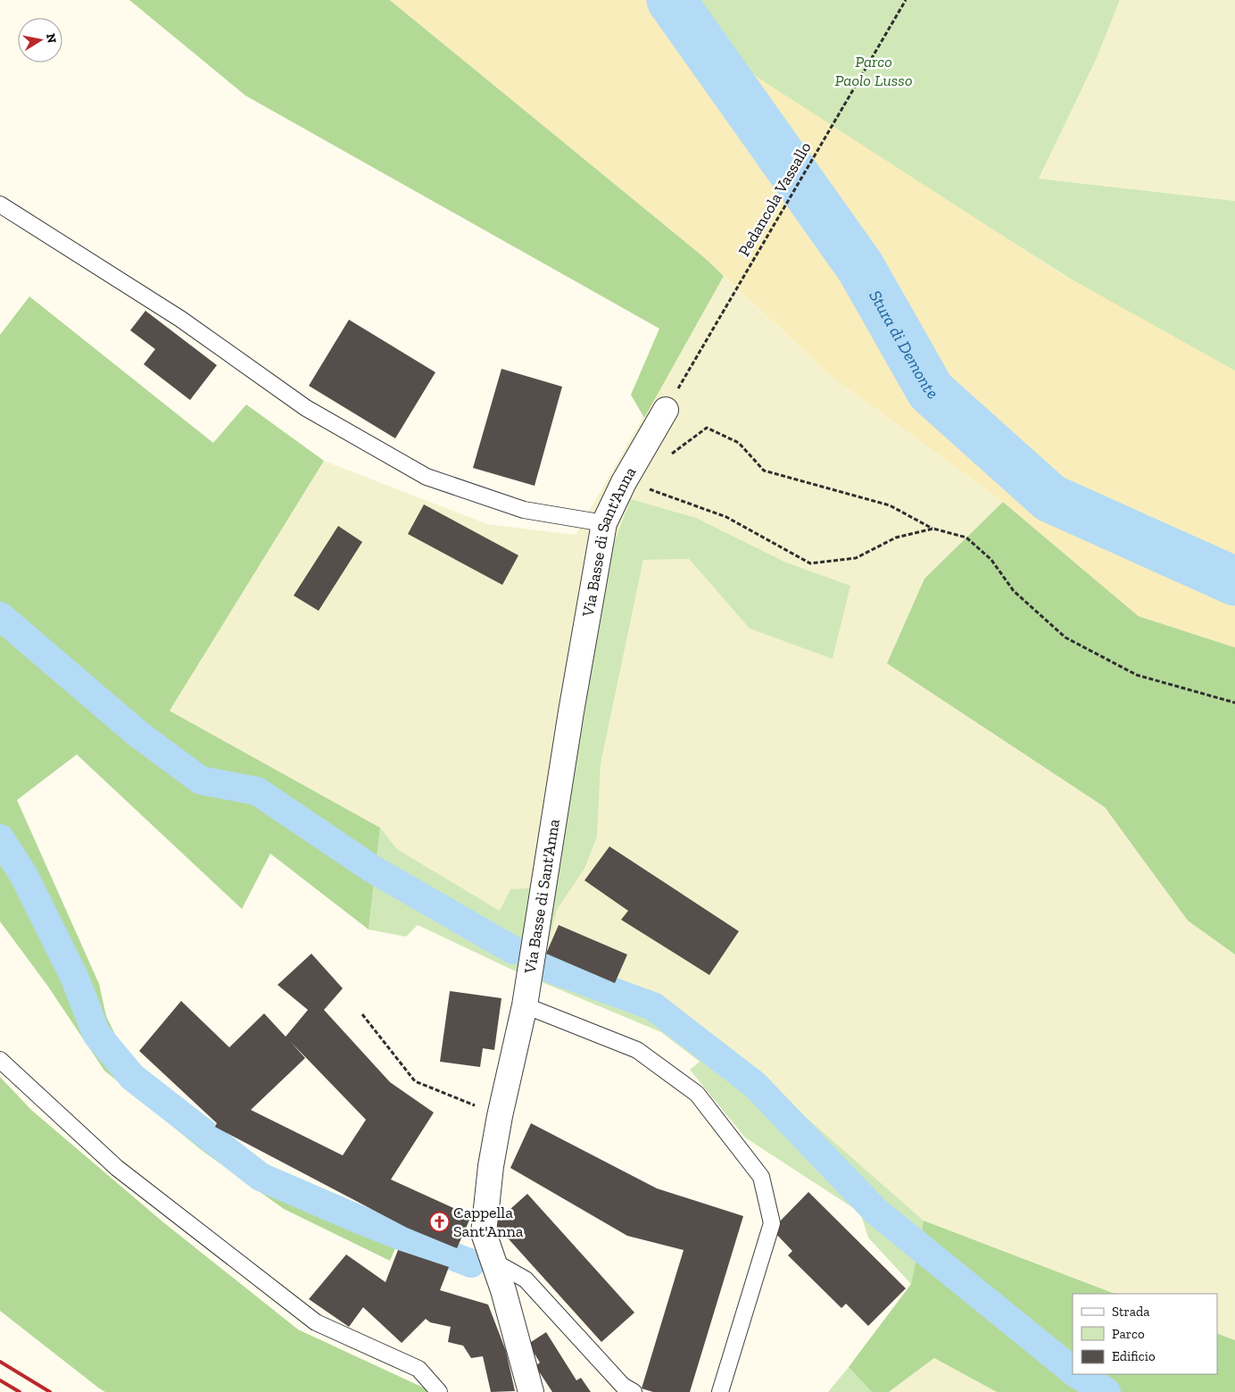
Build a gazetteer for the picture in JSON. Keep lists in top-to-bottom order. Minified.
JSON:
{"streets":{"street":["Via Basse di Sant'Anna"],"path":["Pedancola Vassallo"]},"crossings":[["Pedancola Vassallo","Via Basse di Sant'Anna"]],"water":["Stura di Demonte"],"parks":["Parco Paolo Lusso"],"places":{"church":["Cappella Sant'Anna"]},"legend":["Strada","Parco","Edificio"],"north":"right"}
